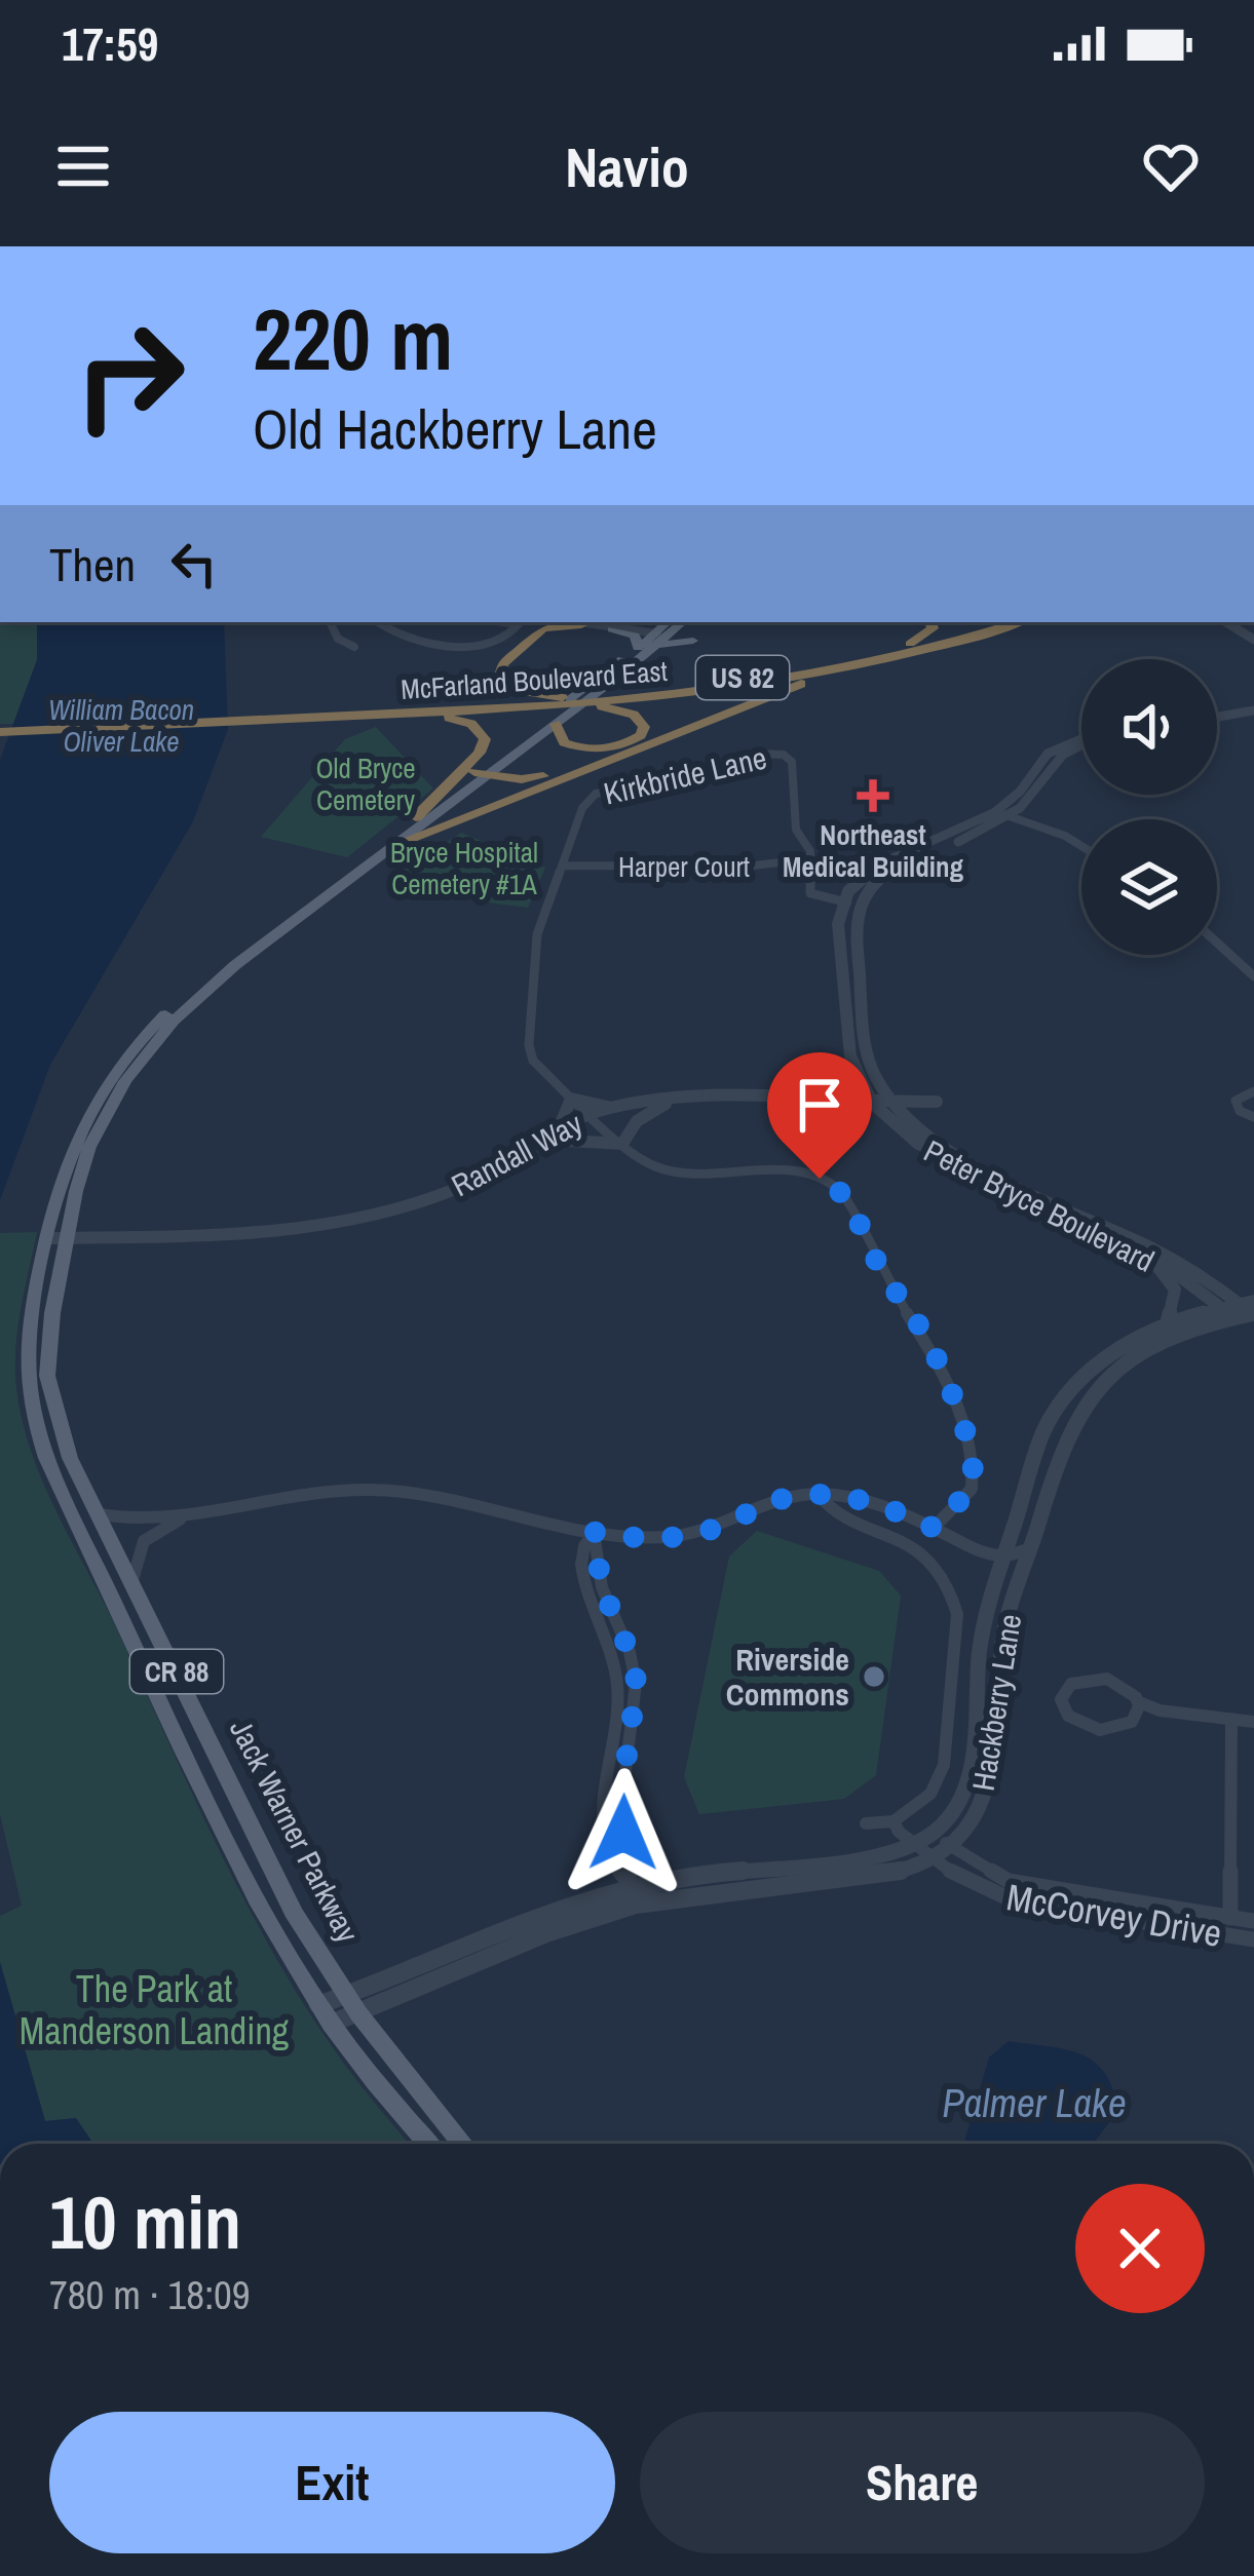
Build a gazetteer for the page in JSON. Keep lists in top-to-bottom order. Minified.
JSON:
{"streets":{"highway":["US 82","McFarland Boulevard East"],"main road":["CR 88","Jack Warner Parkway"],"street":["Kirkbride Lane","Harper Court","Randall Way","Peter Bryce Boulevard","Hackberry Lane","McCorvey Drive"]},"crossings":[["US 82","McFarland Boulevard East"],["Kirkbride Lane","Harper Court"],["Kirkbride Lane","Randall Way"],["Kirkbride Lane","Peter Bryce Boulevard"],["Randall Way","Peter Bryce Boulevard"],["Randall Way","Jack Warner Parkway"],["Peter Bryce Boulevard","Hackberry Lane"],["CR 88","Jack Warner Parkway"],["Hackberry Lane","McCorvey Drive"]],"water":["William Bacon Oliver Lake","Palmer Lake"],"parks":["Old Bryce Cemetery","Bryce Hospital Cemetery #1A","The Park at Manderson Landing"],"places":{"health":["Northeast Medical Building"],"other":["Riverside Commons"]},"page":{"status":"17:59","header":"Navio","turn":["220 m","Old Hackberry Lane"],"then":"Then","heading":["10 min","780 m · 18:09"],"buttons":["Exit","Share"]}}
